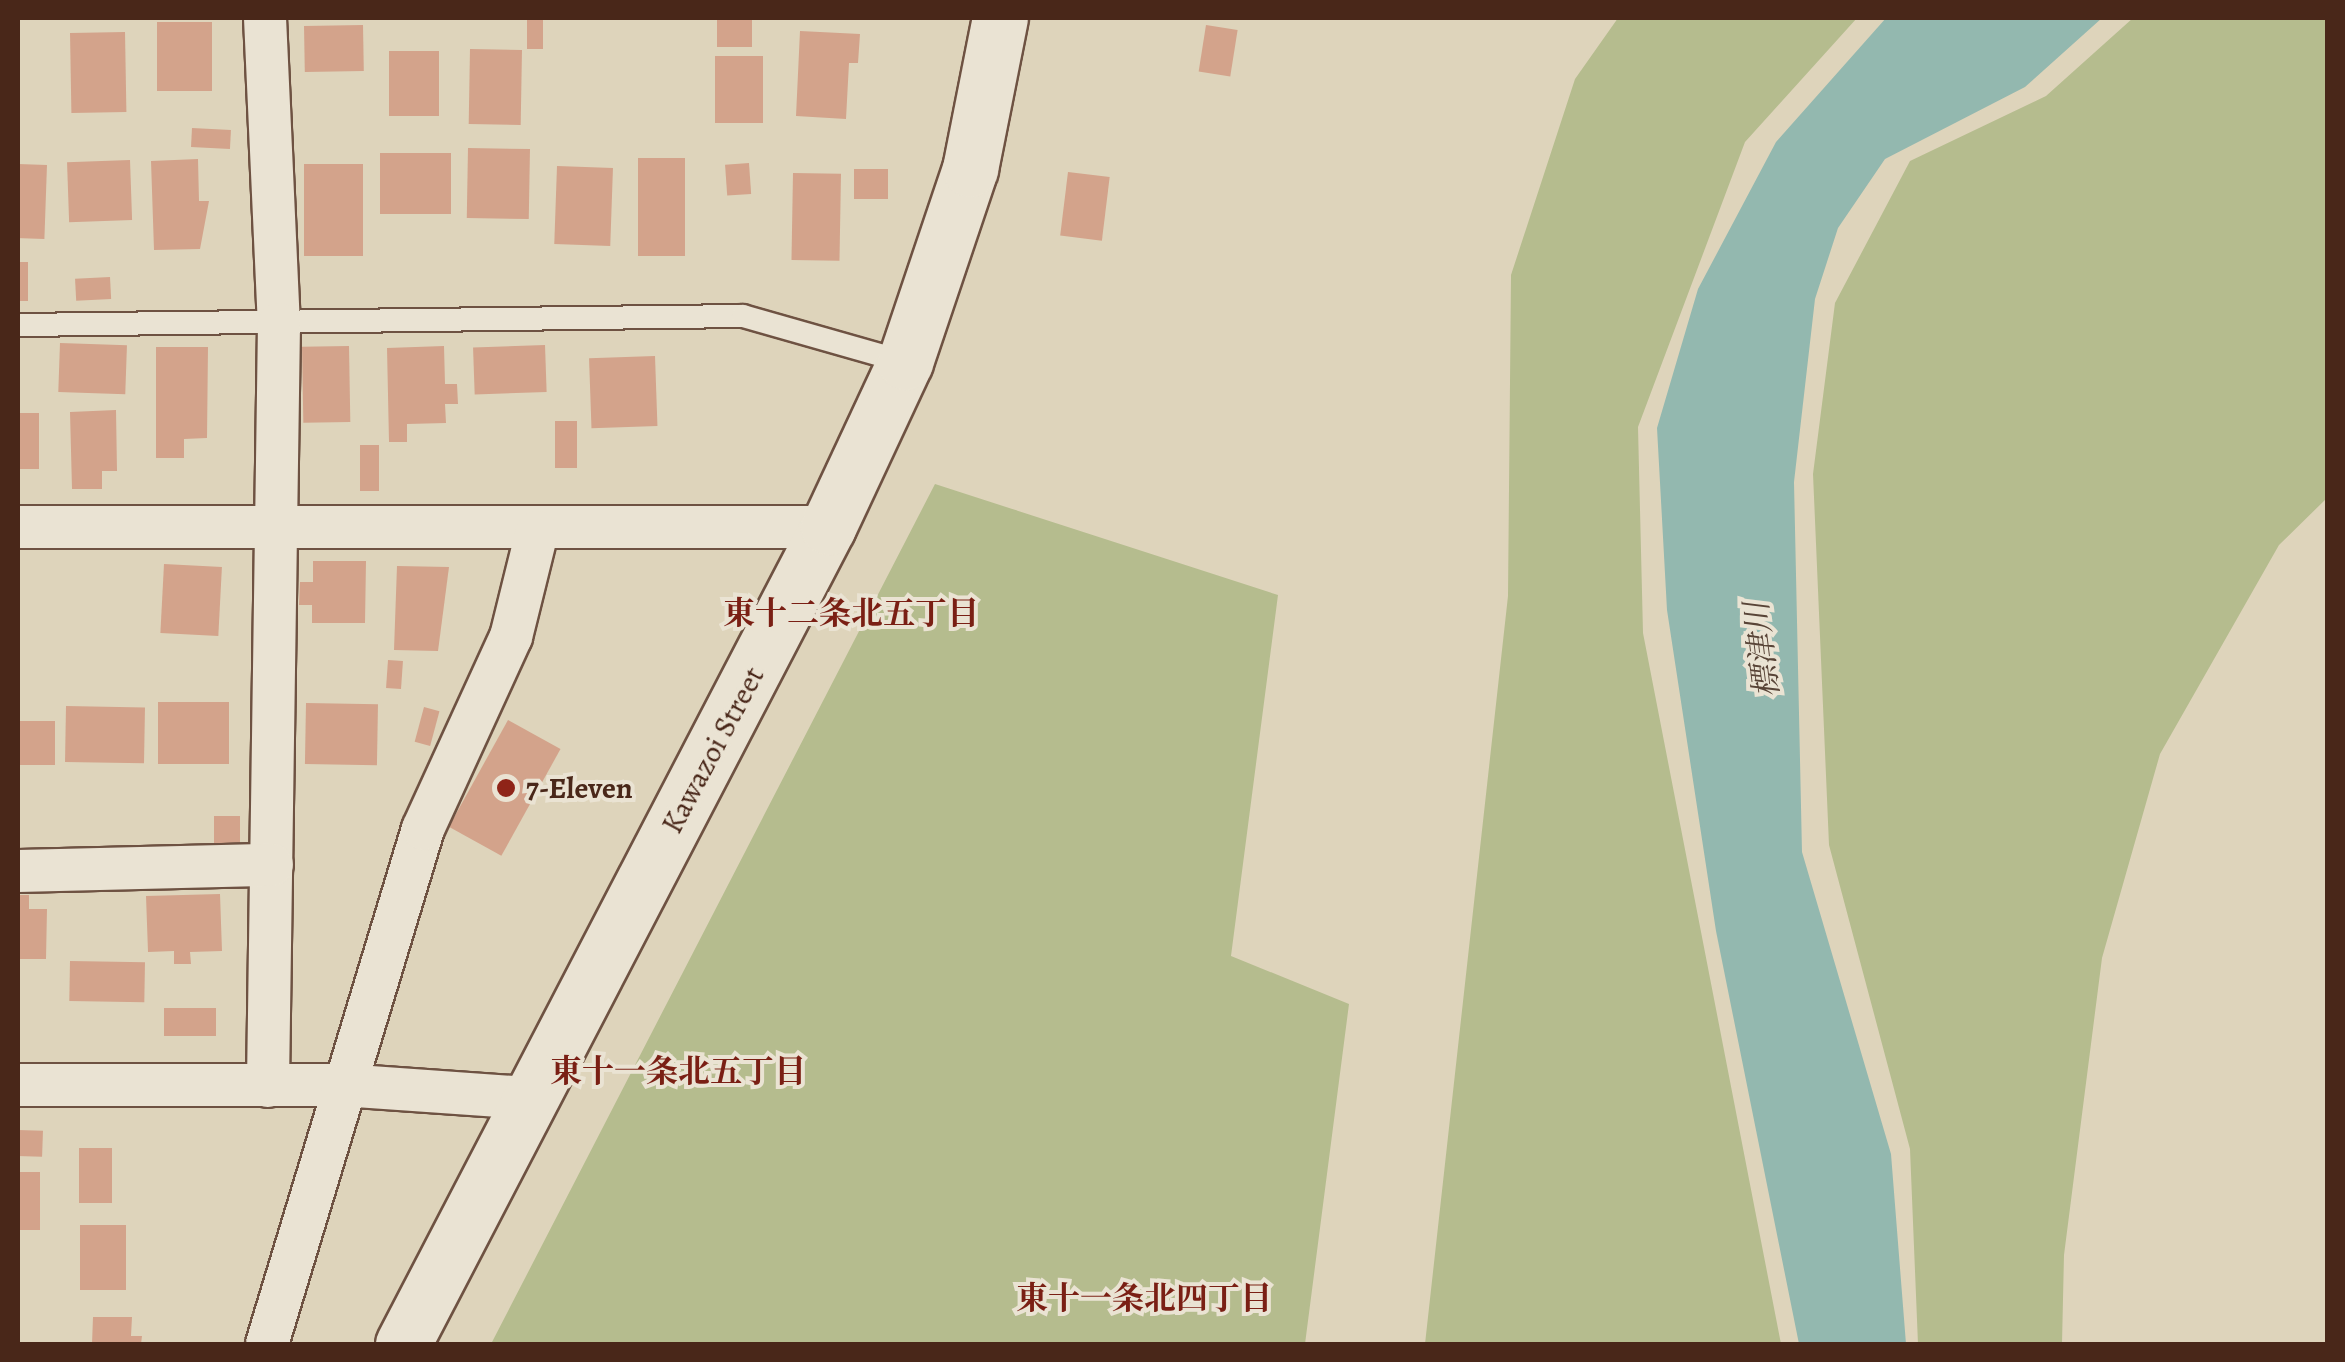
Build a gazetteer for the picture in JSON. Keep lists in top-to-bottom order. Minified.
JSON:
{"streets":{"street":["Kawazoi Street"]},"districts":["東十二条北五丁目","東十一条北五丁目","東十一条北四丁目"],"water":["標津川"],"places":["7-Eleven"]}
